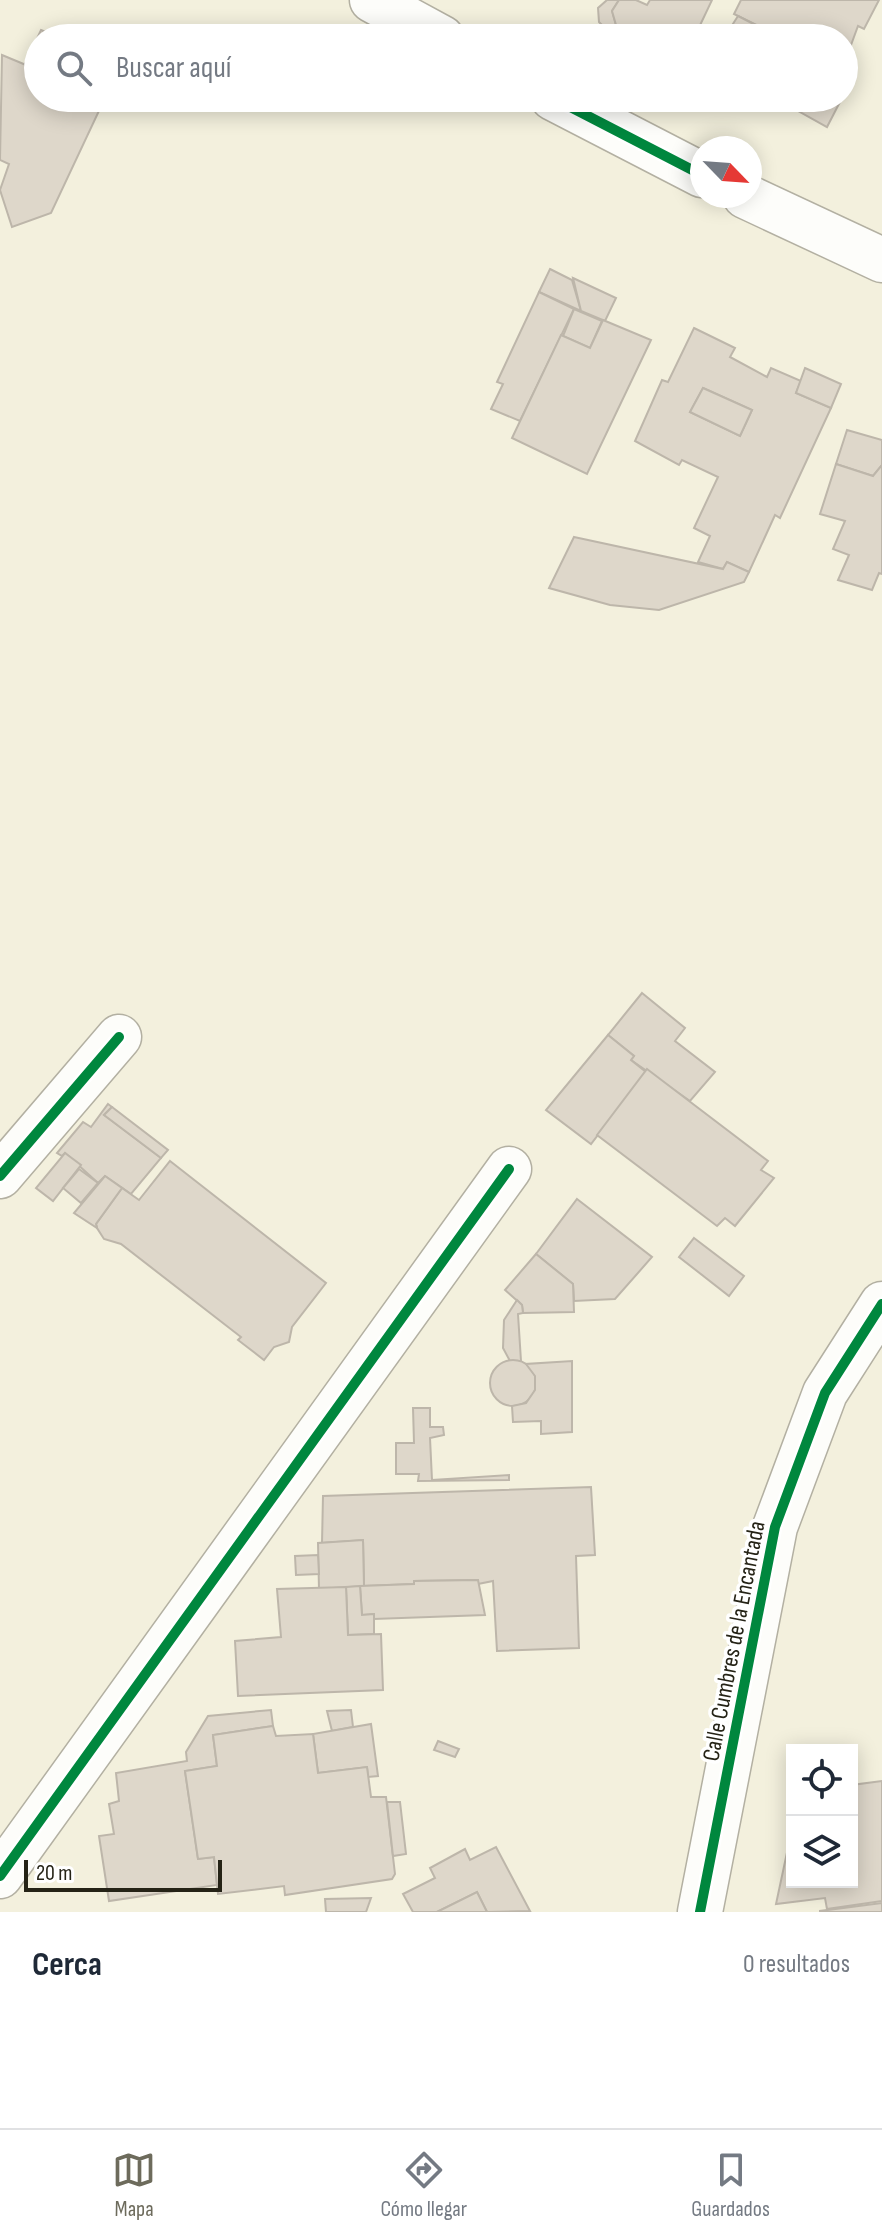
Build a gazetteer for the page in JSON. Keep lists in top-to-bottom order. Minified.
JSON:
{"streets":{"street":["Calle Cumbres de la Encantada"]},"scale_bar":"20 m","north":"bottom right","page":{"search":"Buscar aquí","scale":"20 m","heading":["Cerca","0 resultados"],"nav":["Mapa","Cómo llegar","Guardados"]}}
